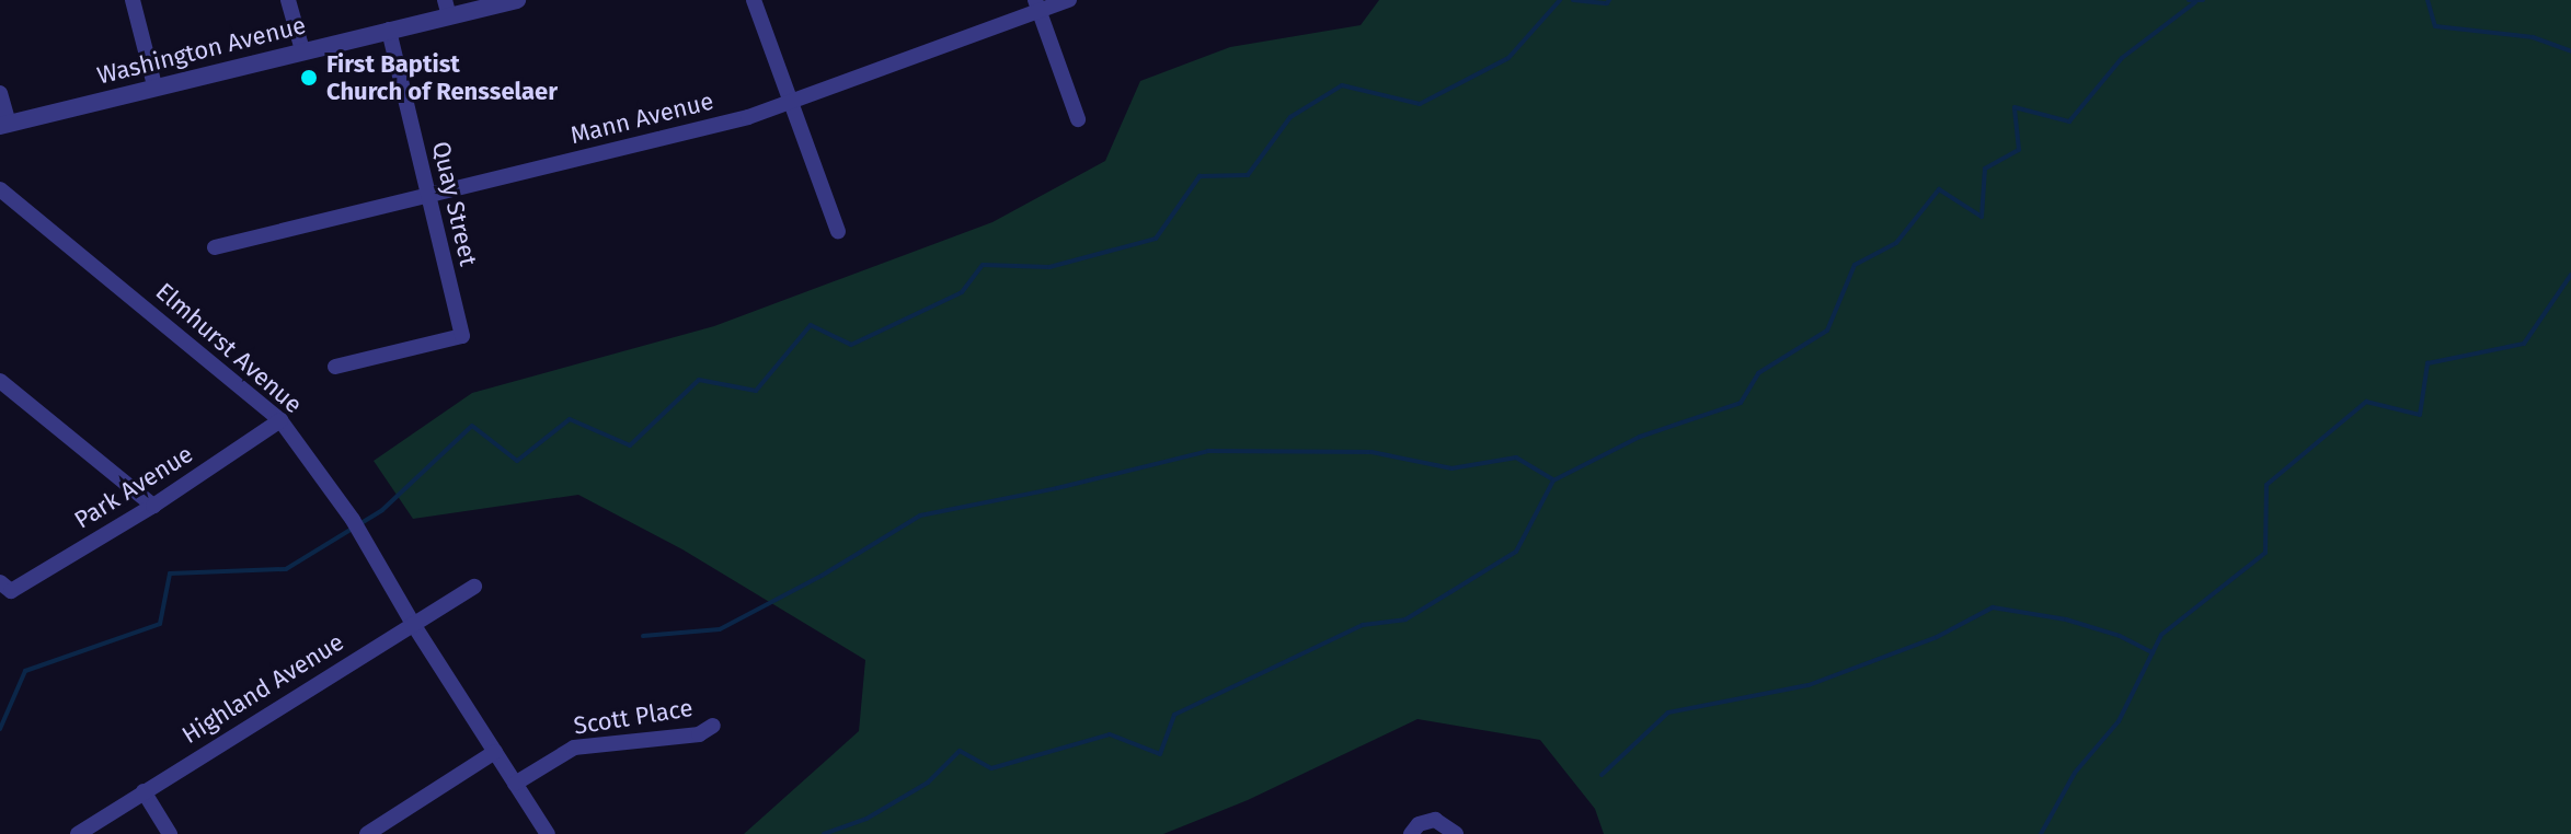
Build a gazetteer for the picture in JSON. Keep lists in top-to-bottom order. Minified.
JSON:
{"streets":{"street":["Washington Avenue","Mann Avenue","Quay Street","Elmhurst Avenue","Park Avenue","Highland Avenue","Scott Place"]},"crossings":[["Washington Avenue","Quay Street"],["Mann Avenue","Quay Street"],["Elmhurst Avenue","Park Avenue"],["Elmhurst Avenue","Highland Avenue"],["Elmhurst Avenue","Scott Place"]],"places":["First Baptist Church of Rensselaer"]}
